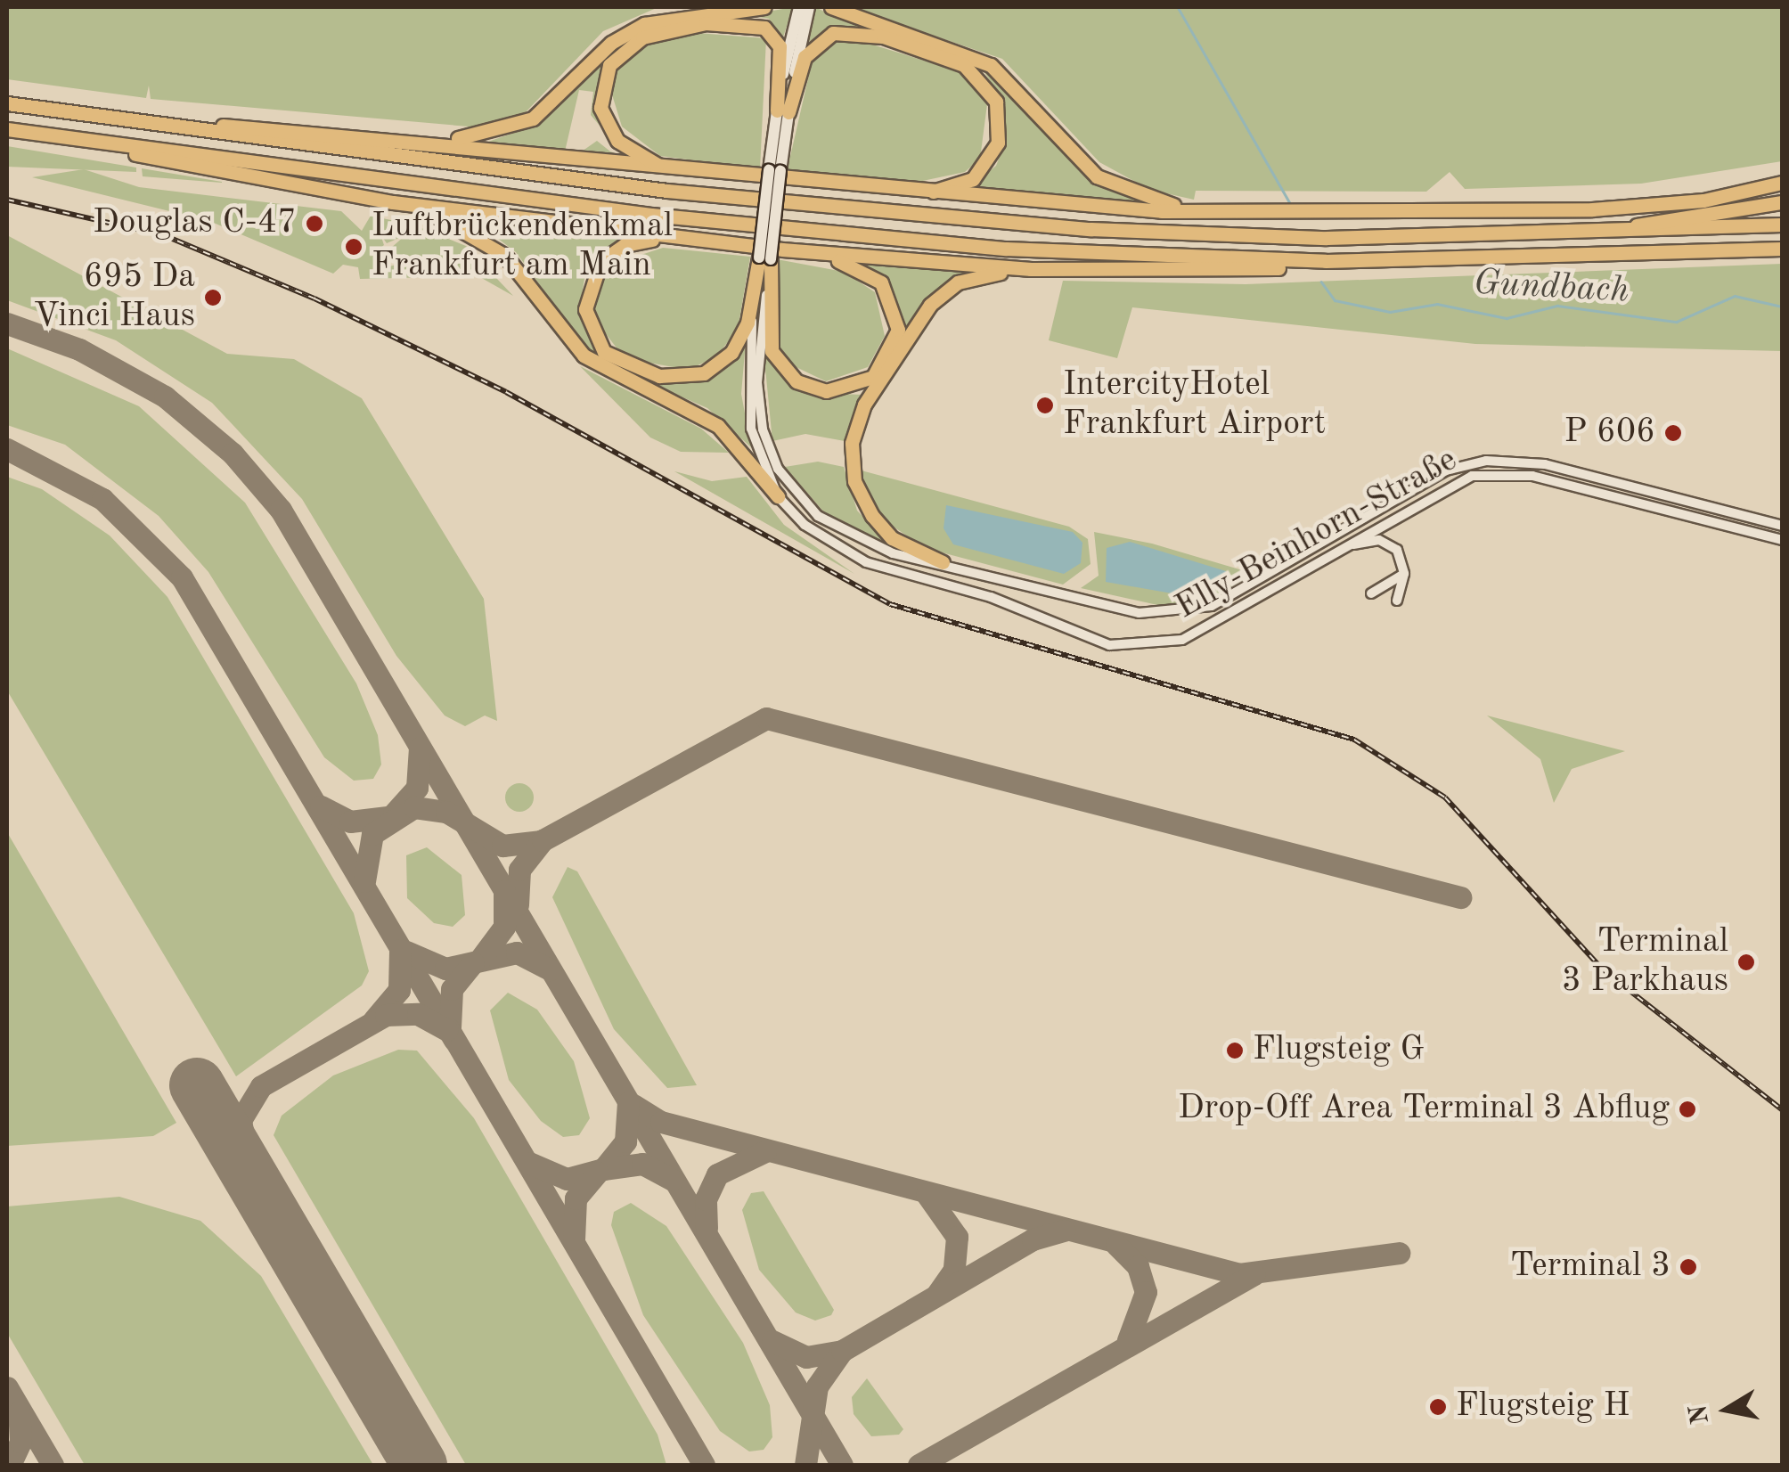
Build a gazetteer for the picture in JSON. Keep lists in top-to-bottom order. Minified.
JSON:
{"streets":{"street":["Elly-Beinhorn-Straße"]},"water":["Gundbach"],"places":["Douglas C-47","Luftbrückendenkmal Frankfurt am Main","695 Da Vinci Haus","IntercityHotel Frankfurt Airport","P 606","Terminal 3 Parkhaus","Flugsteig G","Drop-Off Area Terminal 3 Abflug","Terminal 3","Flugsteig H"],"north":"left"}
